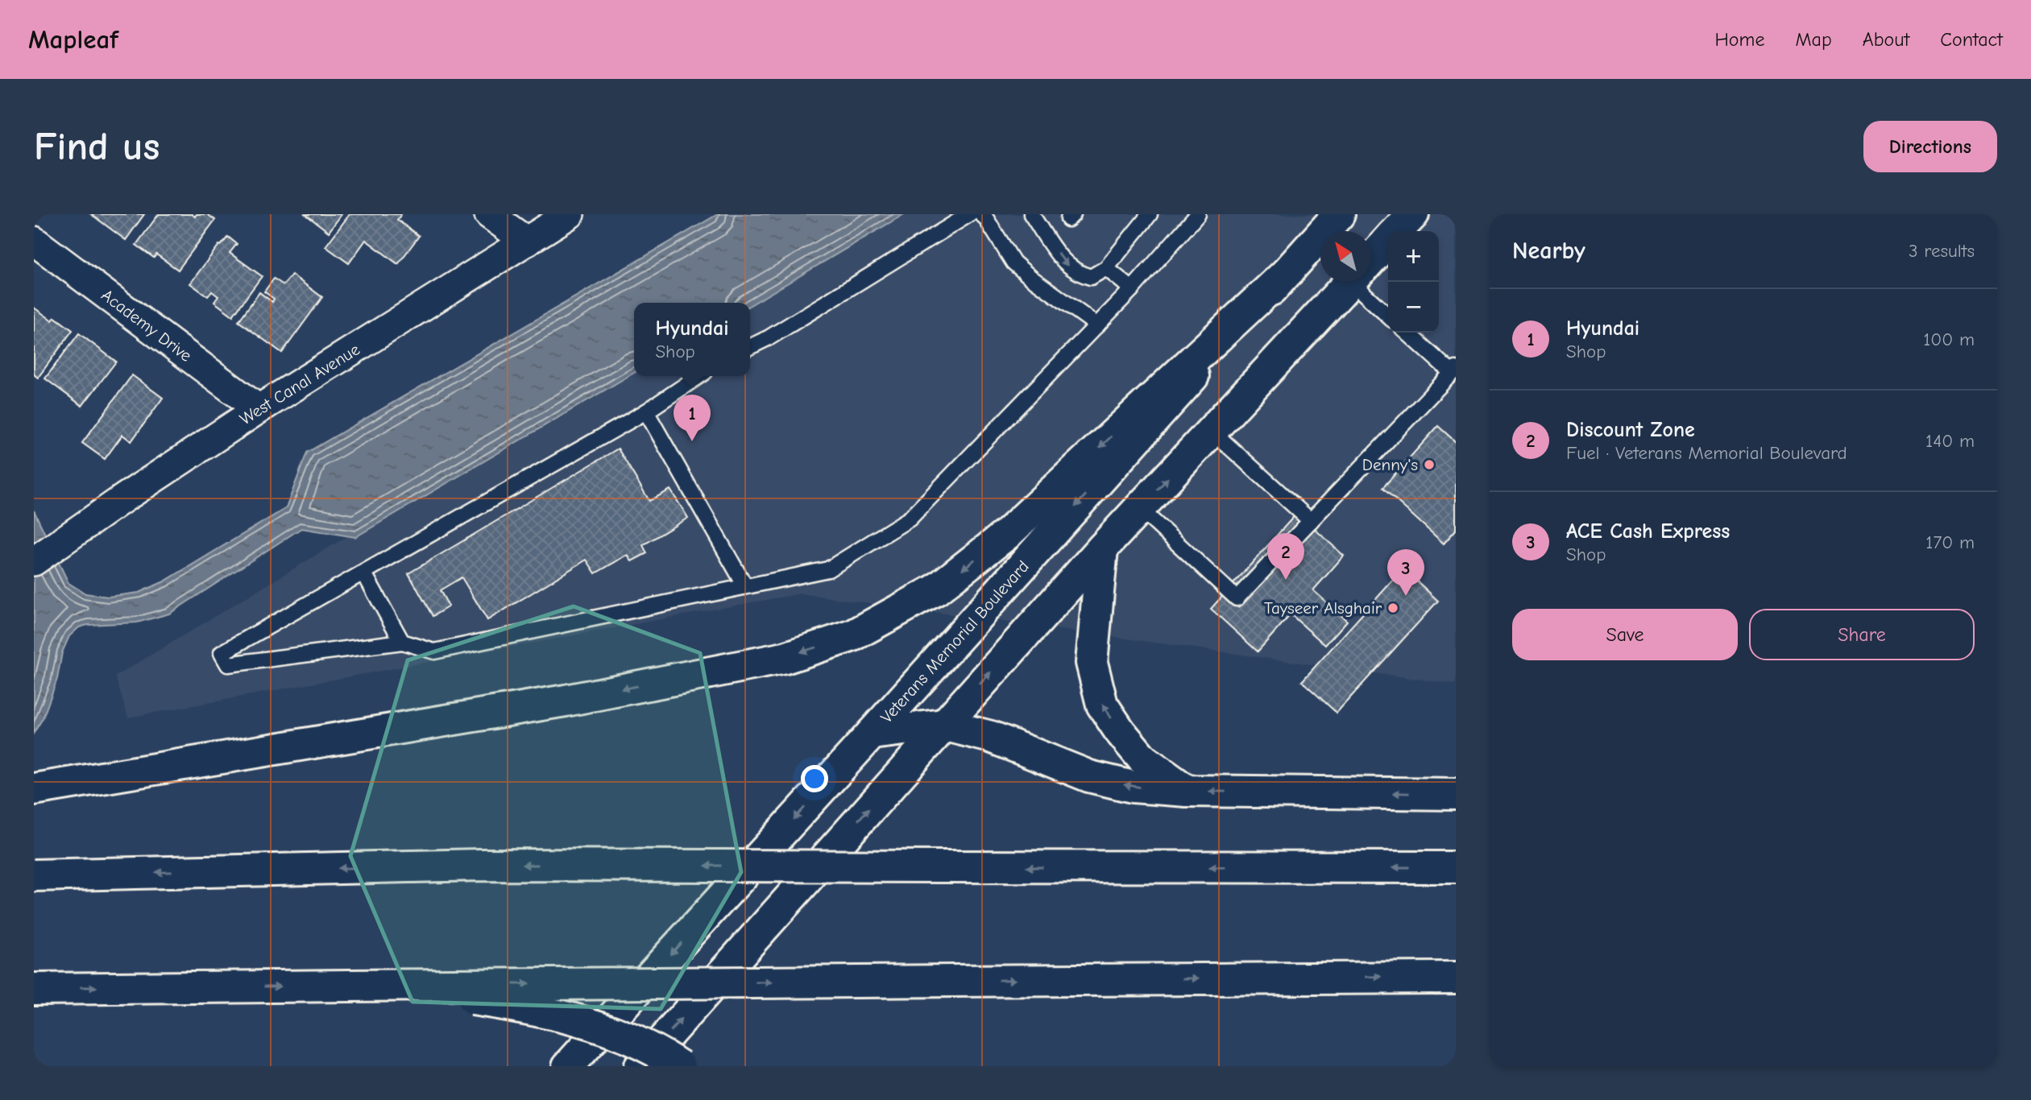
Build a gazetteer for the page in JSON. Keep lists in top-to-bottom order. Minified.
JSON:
{"streets":{"main road":["Veterans Memorial Boulevard"],"street":["Academy Drive","West Canal Avenue"]},"crossings":[["Academy Drive","West Canal Avenue"]],"places":["Denny's","Tayseer Alsghair"],"north":"top left","page":{"header":"Mapleaf","nav":["Home","Map","About","Contact"],"buttons":["Directions",["Save","Share"]],"title":"Find us","heading":["Nearby","3 results"],"map_buttons":["+","−"],"list":[{"mark":"1","name":"Hyundai","note":"Shop","value":"100 m"},{"mark":"2","name":"Discount Zone","note":"Fuel · Veterans Memorial Boulevard","value":"140 m"},{"mark":"3","name":"ACE Cash Express","note":"Shop","value":"170 m"}],"popup":["Hyundai","Shop"],"pins":["1","2","3"]}}
